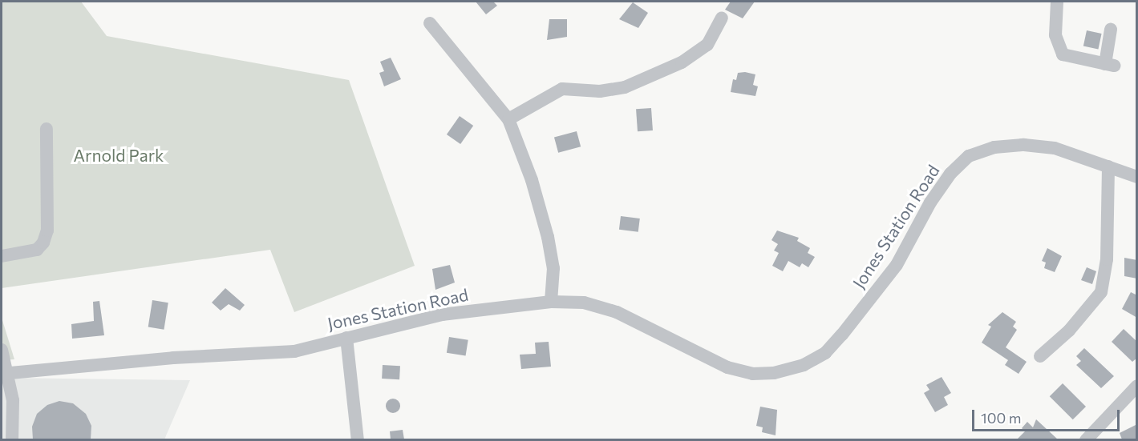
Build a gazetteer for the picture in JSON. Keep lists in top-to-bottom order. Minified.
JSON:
{"streets":{"street":["Jones Station Road"]},"parks":["Arnold Park"],"scale_bar":"100 m"}
